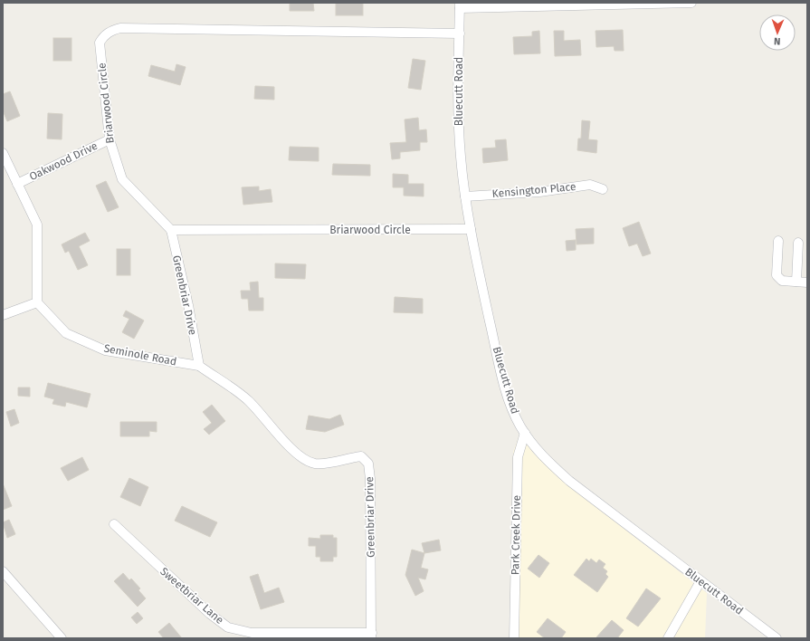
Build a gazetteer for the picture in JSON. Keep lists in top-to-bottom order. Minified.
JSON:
{"streets":{"street":["Bluecutt Road","Briarwood Circle","Oakwood Drive","Kensington Place","Greenbriar Drive","Seminole Road","Park Creek Drive","Sweetbriar Lane"]},"crossings":[["Bluecutt Road","Briarwood Circle"],["Bluecutt Road","Kensington Place"],["Bluecutt Road","Park Creek Drive"],["Briarwood Circle","Oakwood Drive"],["Briarwood Circle","Greenbriar Drive"],["Greenbriar Drive","Seminole Road"],["Greenbriar Drive","Sweetbriar Lane"]],"north":"bottom"}
